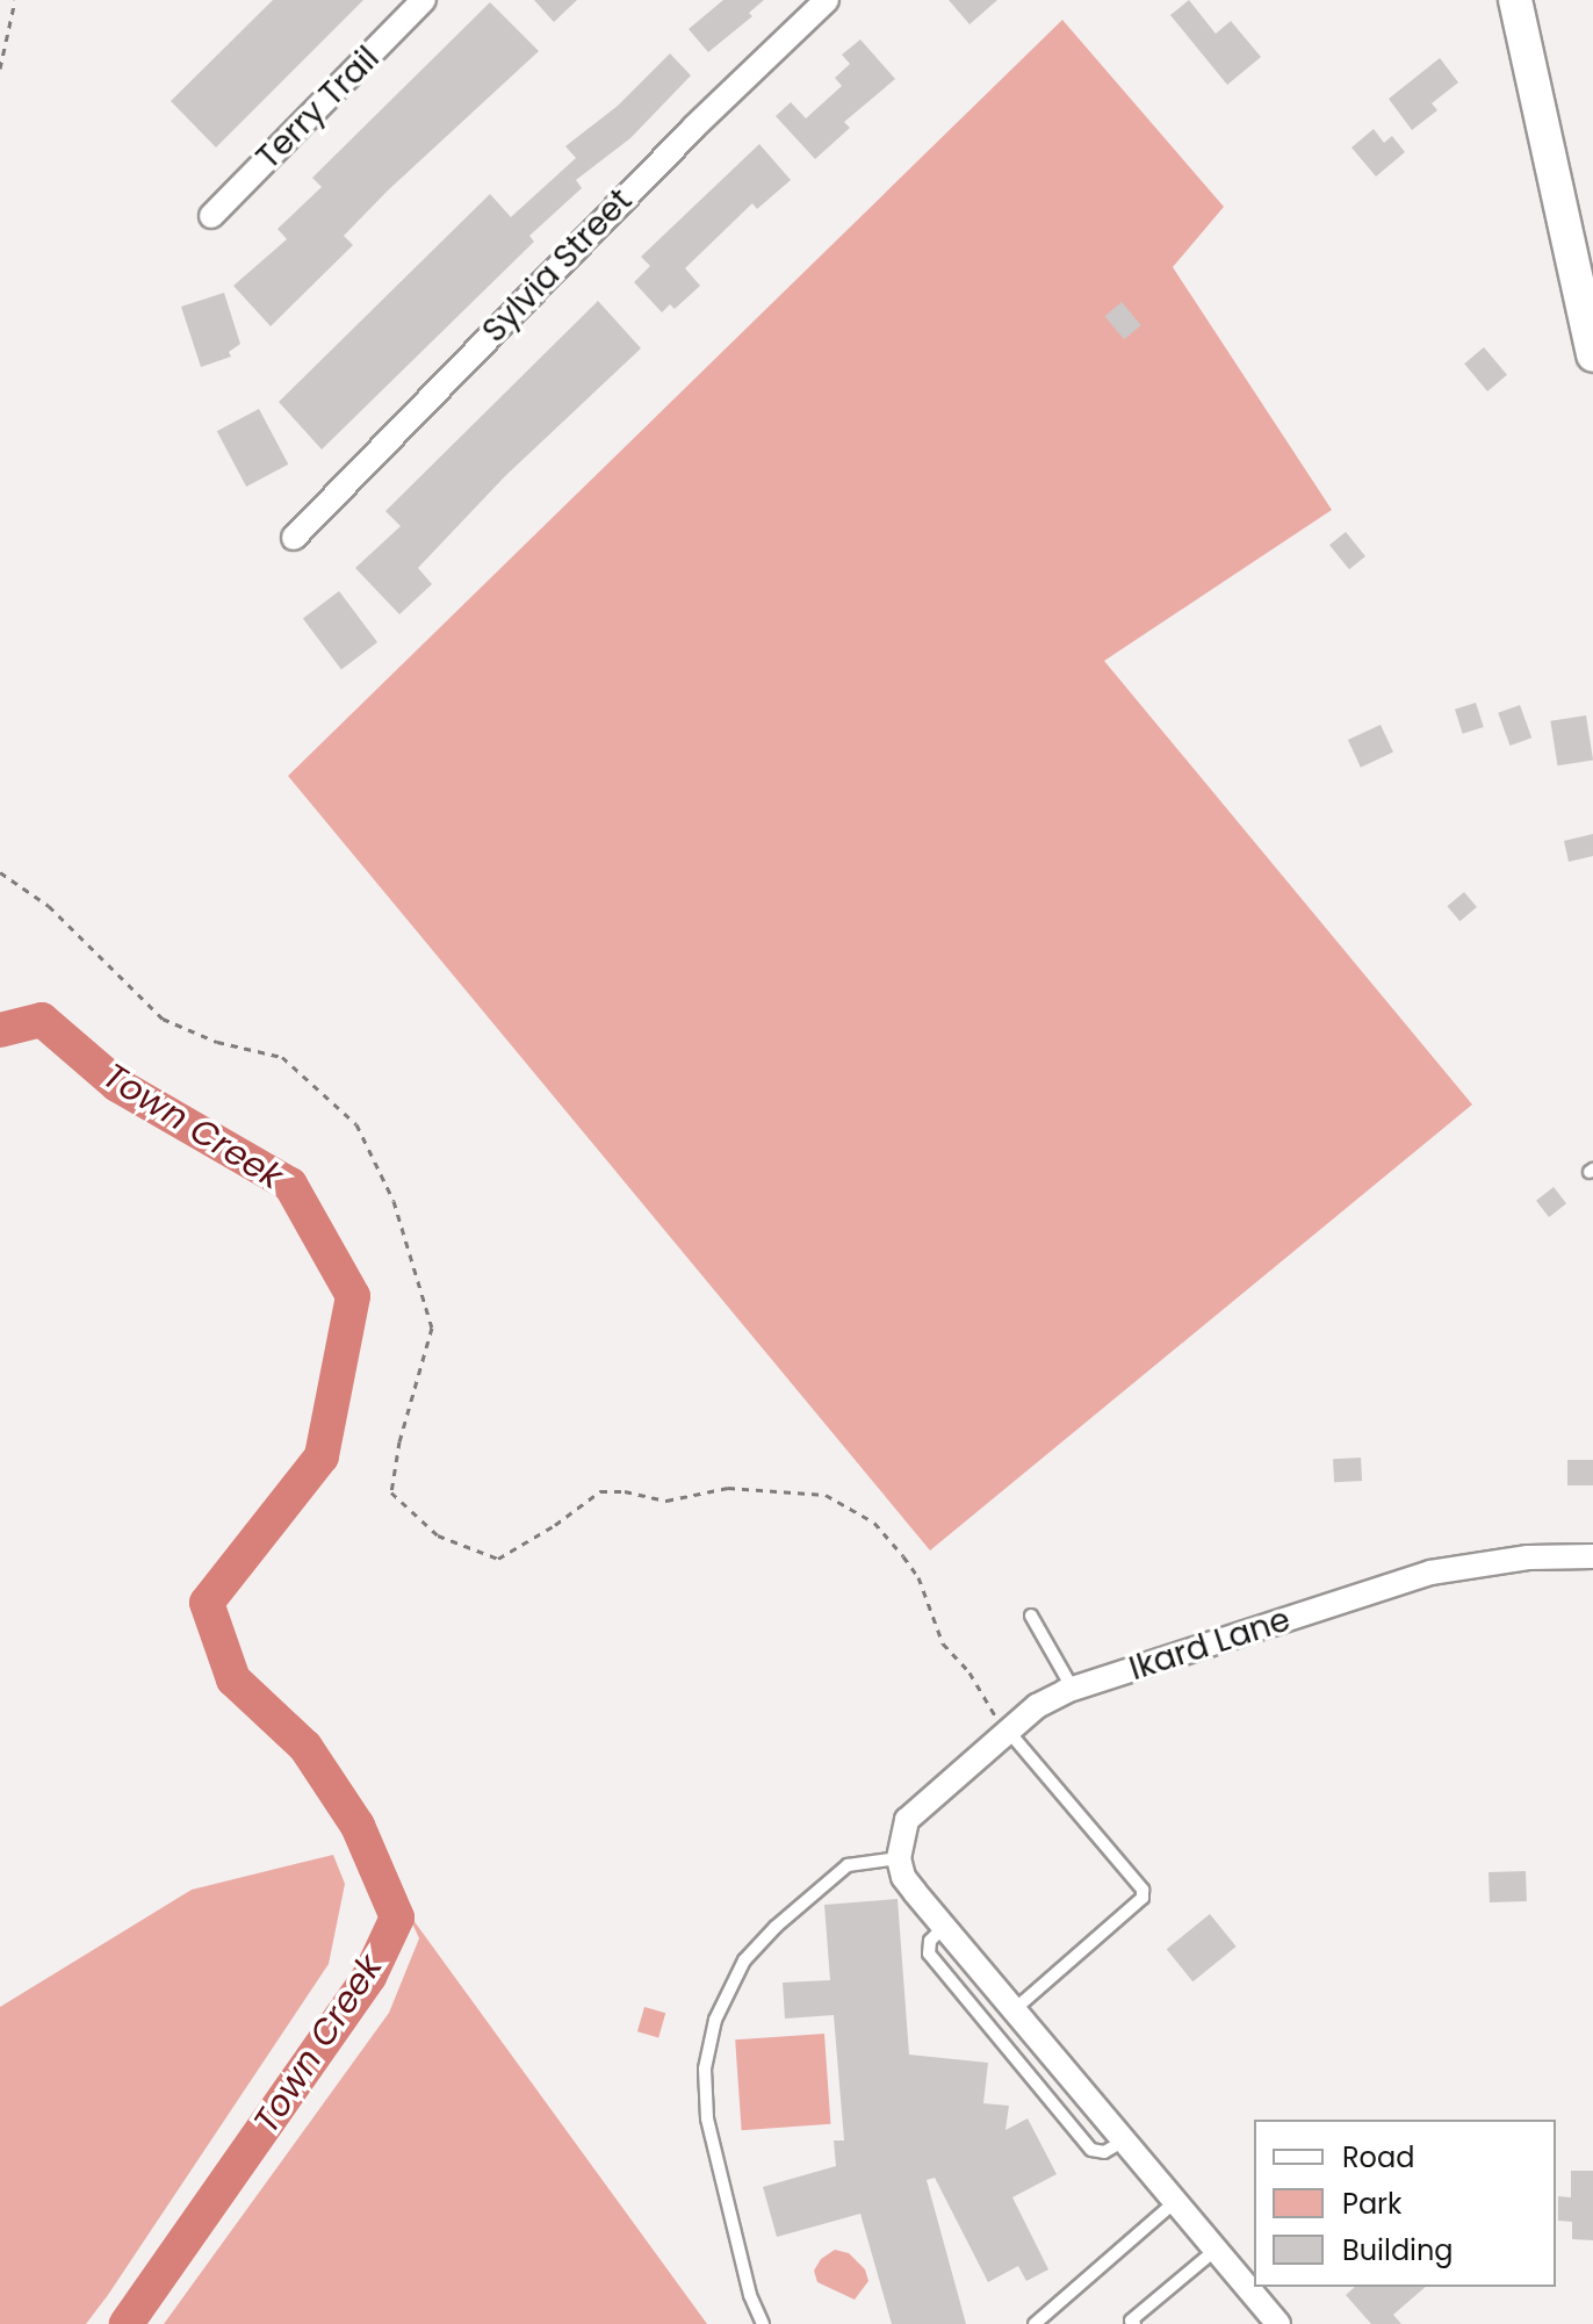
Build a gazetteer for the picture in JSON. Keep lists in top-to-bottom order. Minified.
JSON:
{"streets":{"street":["Terry Trail","Sylvia Street","Ikard Lane"]},"water":["Town Creek"],"legend":["Road","Park","Building"]}
